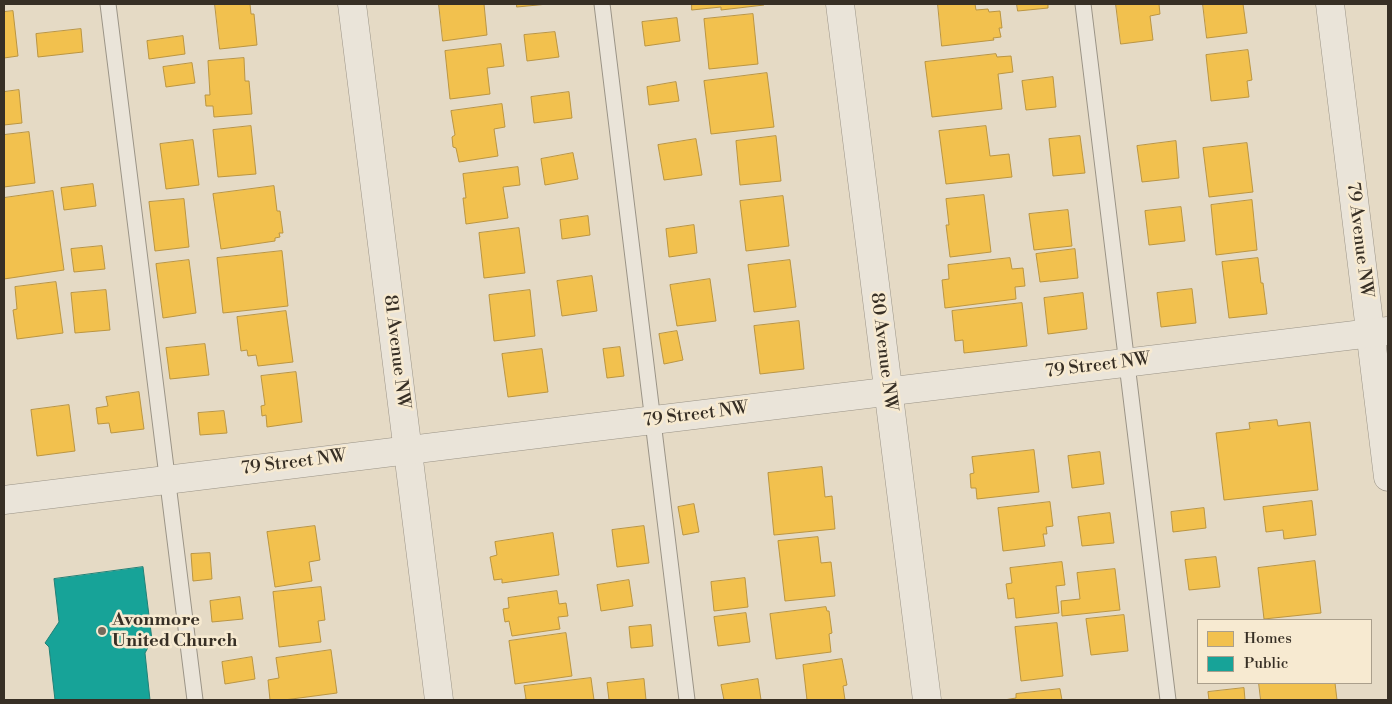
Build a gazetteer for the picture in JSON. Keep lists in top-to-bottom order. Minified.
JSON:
{"streets":{"street":["79 Avenue NW","81 Avenue NW","80 Avenue NW","79 Street NW"]},"crossings":[["79 Avenue NW","79 Street NW"],["81 Avenue NW","79 Street NW"],["80 Avenue NW","79 Street NW"]],"places":["Avonmore United Church"],"legend":["Homes","Public"]}
